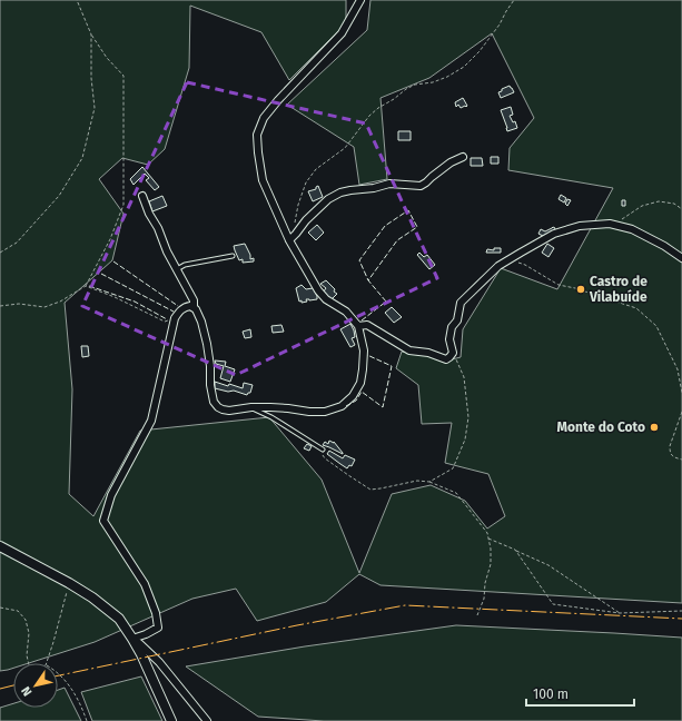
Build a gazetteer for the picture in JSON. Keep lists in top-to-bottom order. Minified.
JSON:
{"places":["Castro de Vilabuíde","Monte do Coto"],"scale_bar":"100 m","north":"bottom left"}
